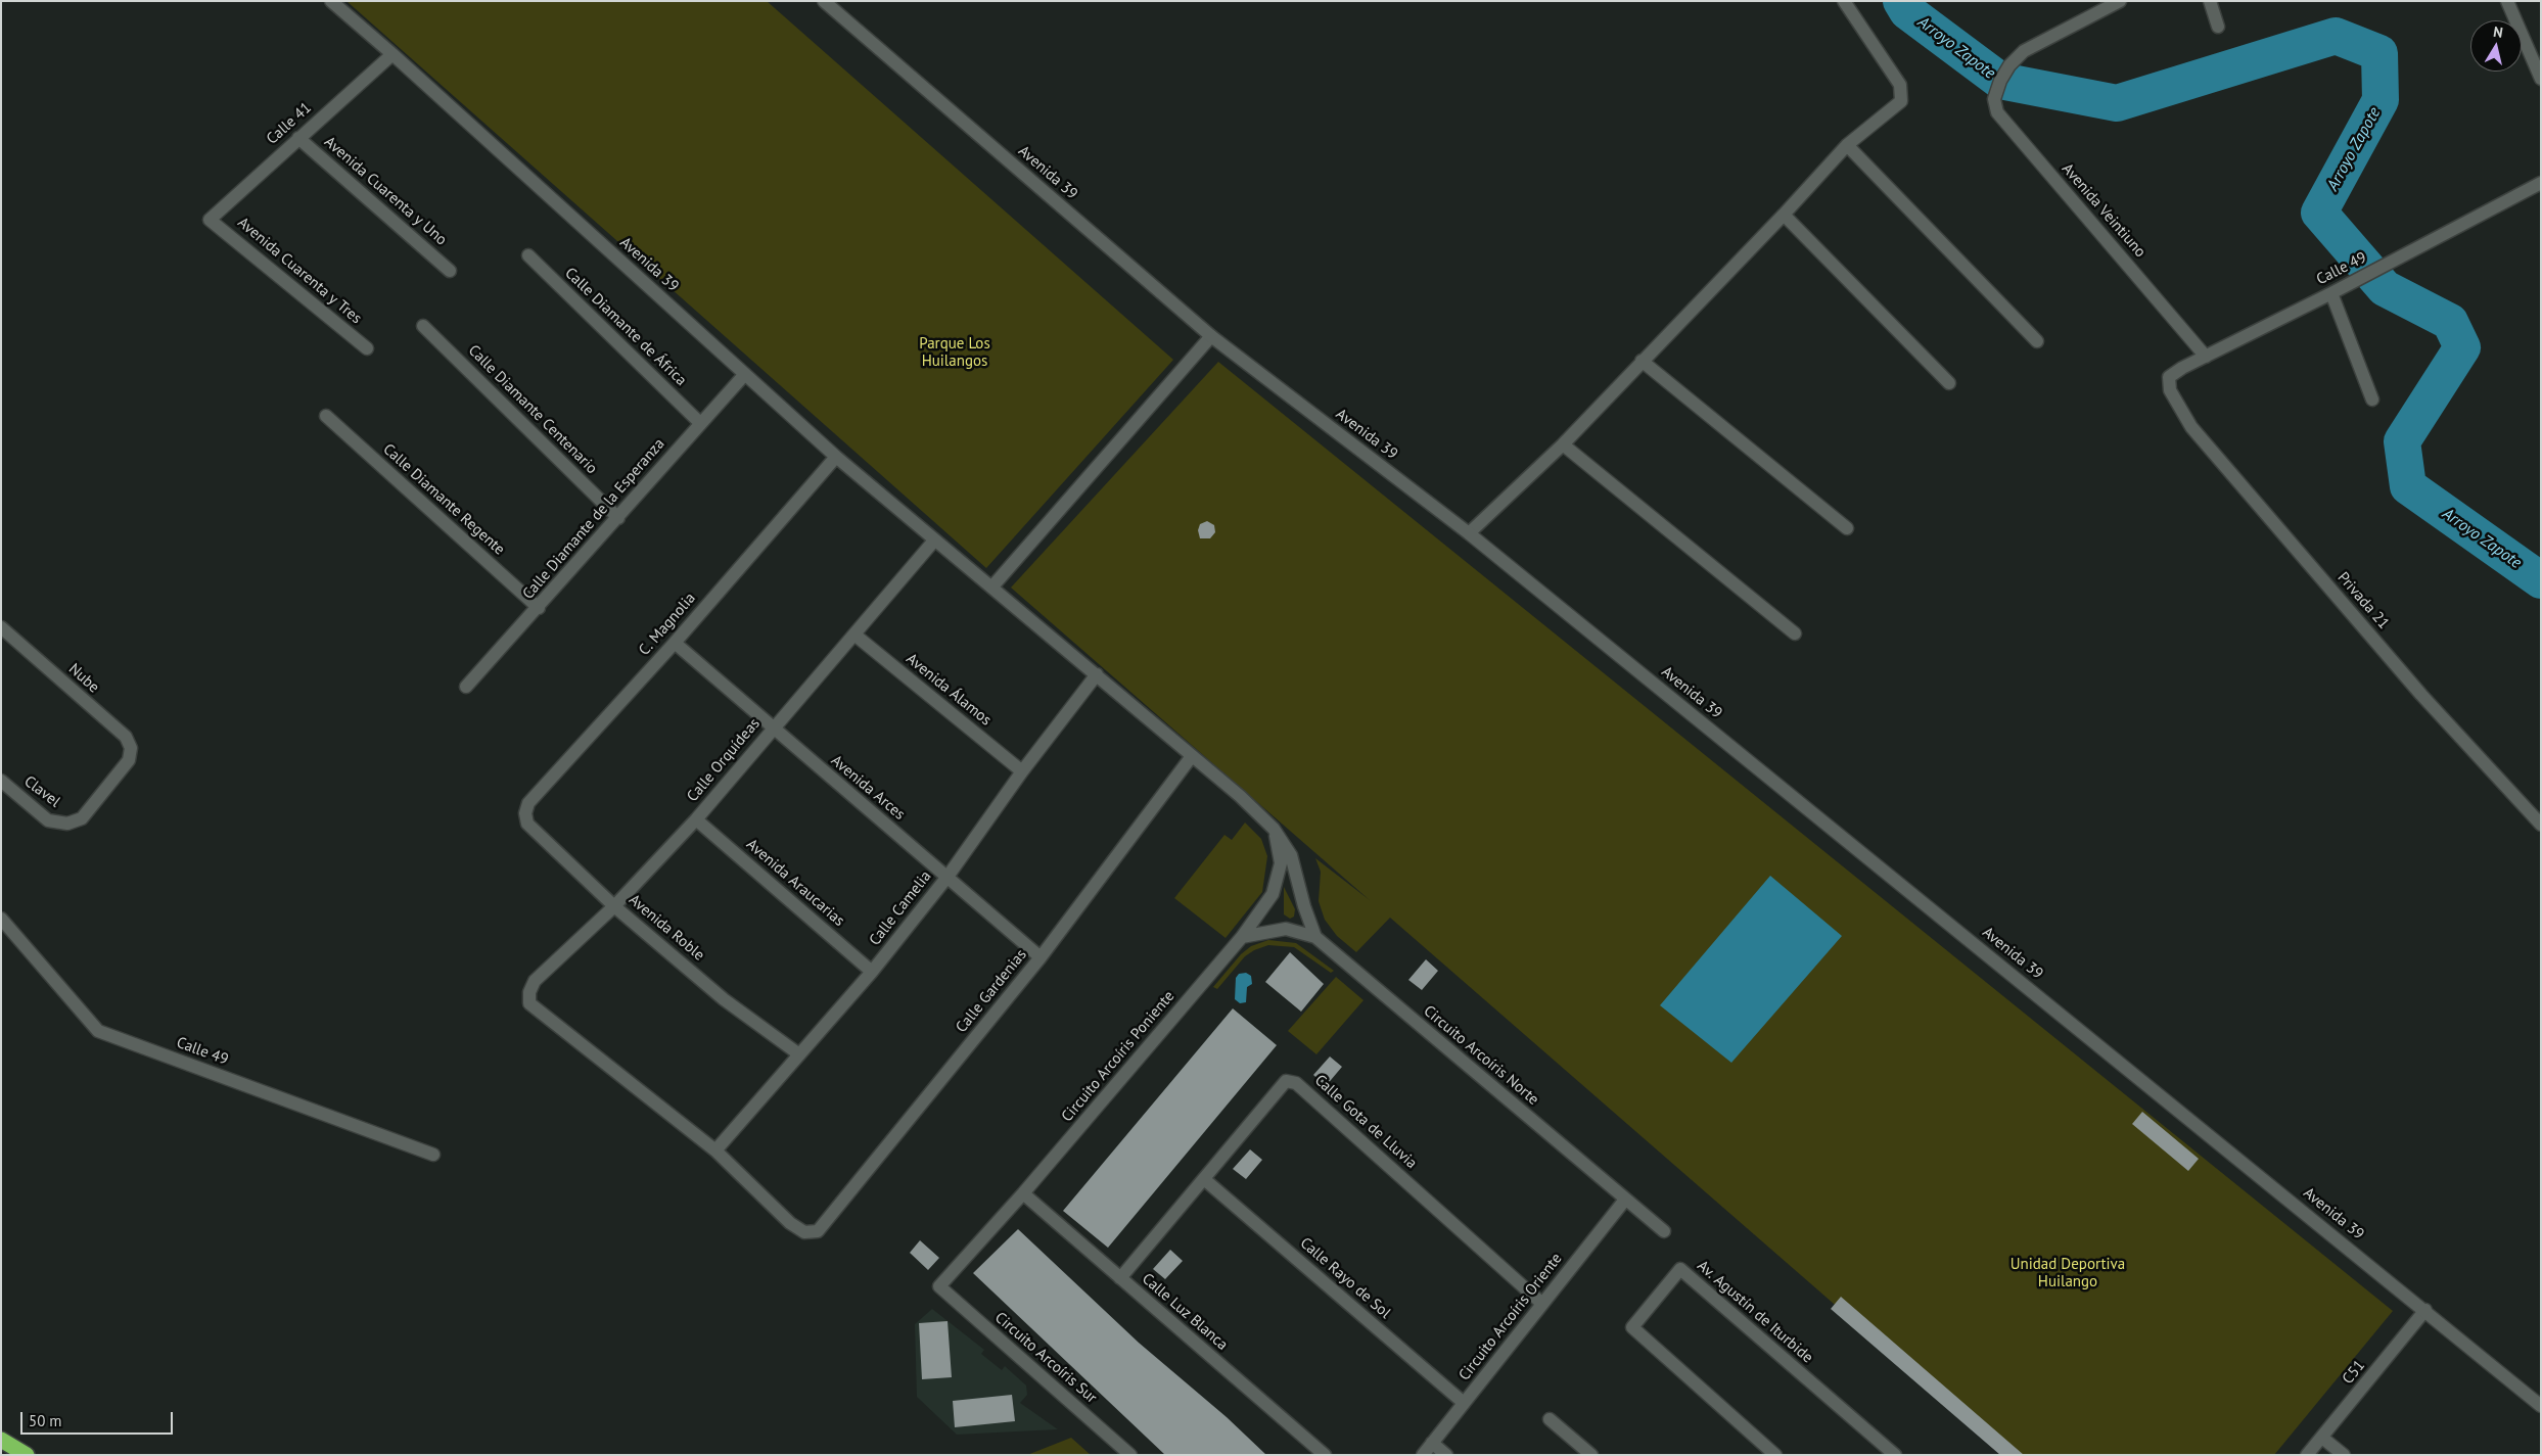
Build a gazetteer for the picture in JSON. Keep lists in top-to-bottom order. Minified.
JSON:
{"streets":{"street":["Calle 41","Avenida 39","Avenida Cuarenta y Uno","Avenida Veintiuno","Calle 49","Avenida Cuarenta y Tres","Calle Diamante de África","Calle Diamante Centenario","Calle Diamante Regente","Calle Diamante de la Esperanza","Privada 21","C. Magnolia","Nube","Avenida Álamos","Calle Orquídeas","Avenida Arces","Clavel","Avenida Araucarias","Calle Camelia","Avenida Roble","Calle Gardenias","Circuito Arcoíris Norte","Circuito Arcoíris Poniente","Calle Gota de Lluvia","Calle Rayo de Sol","Calle Luz Blanca","Av. Agustín de Iturbide","Circuito Arcoíris Oriente","Circuito Arcoíris Sur","C51"]},"crossings":[["Calle 41","Avenida 39"],["Calle 41","Avenida Cuarenta y Uno"],["Calle 41","Avenida Cuarenta y Tres"],["Avenida 39","Calle Diamante de la Esperanza"],["Avenida 39","C. Magnolia"],["Avenida 39","Calle Orquídeas"],["Avenida 39","Calle Camelia"],["Avenida 39","Calle Gardenias"],["Avenida 39","Circuito Arcoíris Norte"],["Avenida 39","Circuito Arcoíris Poniente"],["Avenida 39","C51"],["Avenida Veintiuno","Calle 49"],["Calle 49","Privada 21"],["Calle Diamante de África","Calle Diamante de la Esperanza"],["Calle Diamante Centenario","Calle Diamante de la Esperanza"],["Calle Diamante Regente","Calle Diamante de la Esperanza"],["C. Magnolia","Avenida Arces"],["C. Magnolia","Avenida Roble"],["Nube","Clavel"],["Avenida Álamos","Calle Orquídeas"],["Avenida Álamos","Calle Camelia"],["Calle Orquídeas","Avenida Arces"],["Calle Orquídeas","Avenida Araucarias"],["Calle Orquídeas","Calle Camelia"],["Calle Orquídeas","Avenida Roble"],["Calle Orquídeas","Calle Gardenias"],["Avenida Arces","Calle Camelia"],["Avenida Arces","Calle Gardenias"],["Avenida Araucarias","Calle Camelia"],["Calle Camelia","Avenida Roble"],["Calle Camelia","Calle Gardenias"],["Circuito Arcoíris Norte","Circuito Arcoíris Poniente"],["Circuito Arcoíris Norte","Circuito Arcoíris Oriente"],["Circuito Arcoíris Poniente","Calle Luz Blanca"],["Circuito Arcoíris Poniente","Circuito Arcoíris Sur"],["Calle Gota de Lluvia","Calle Rayo de Sol"],["Calle Gota de Lluvia","Calle Luz Blanca"],["Calle Gota de Lluvia","Circuito Arcoíris Oriente"],["Calle Rayo de Sol","Circuito Arcoíris Oriente"]],"water":["Arroyo Zapote"],"parks":["Parque Los Huilangos","Unidad Deportiva Huilango"],"scale_bar":"50 m","north":"top"}
